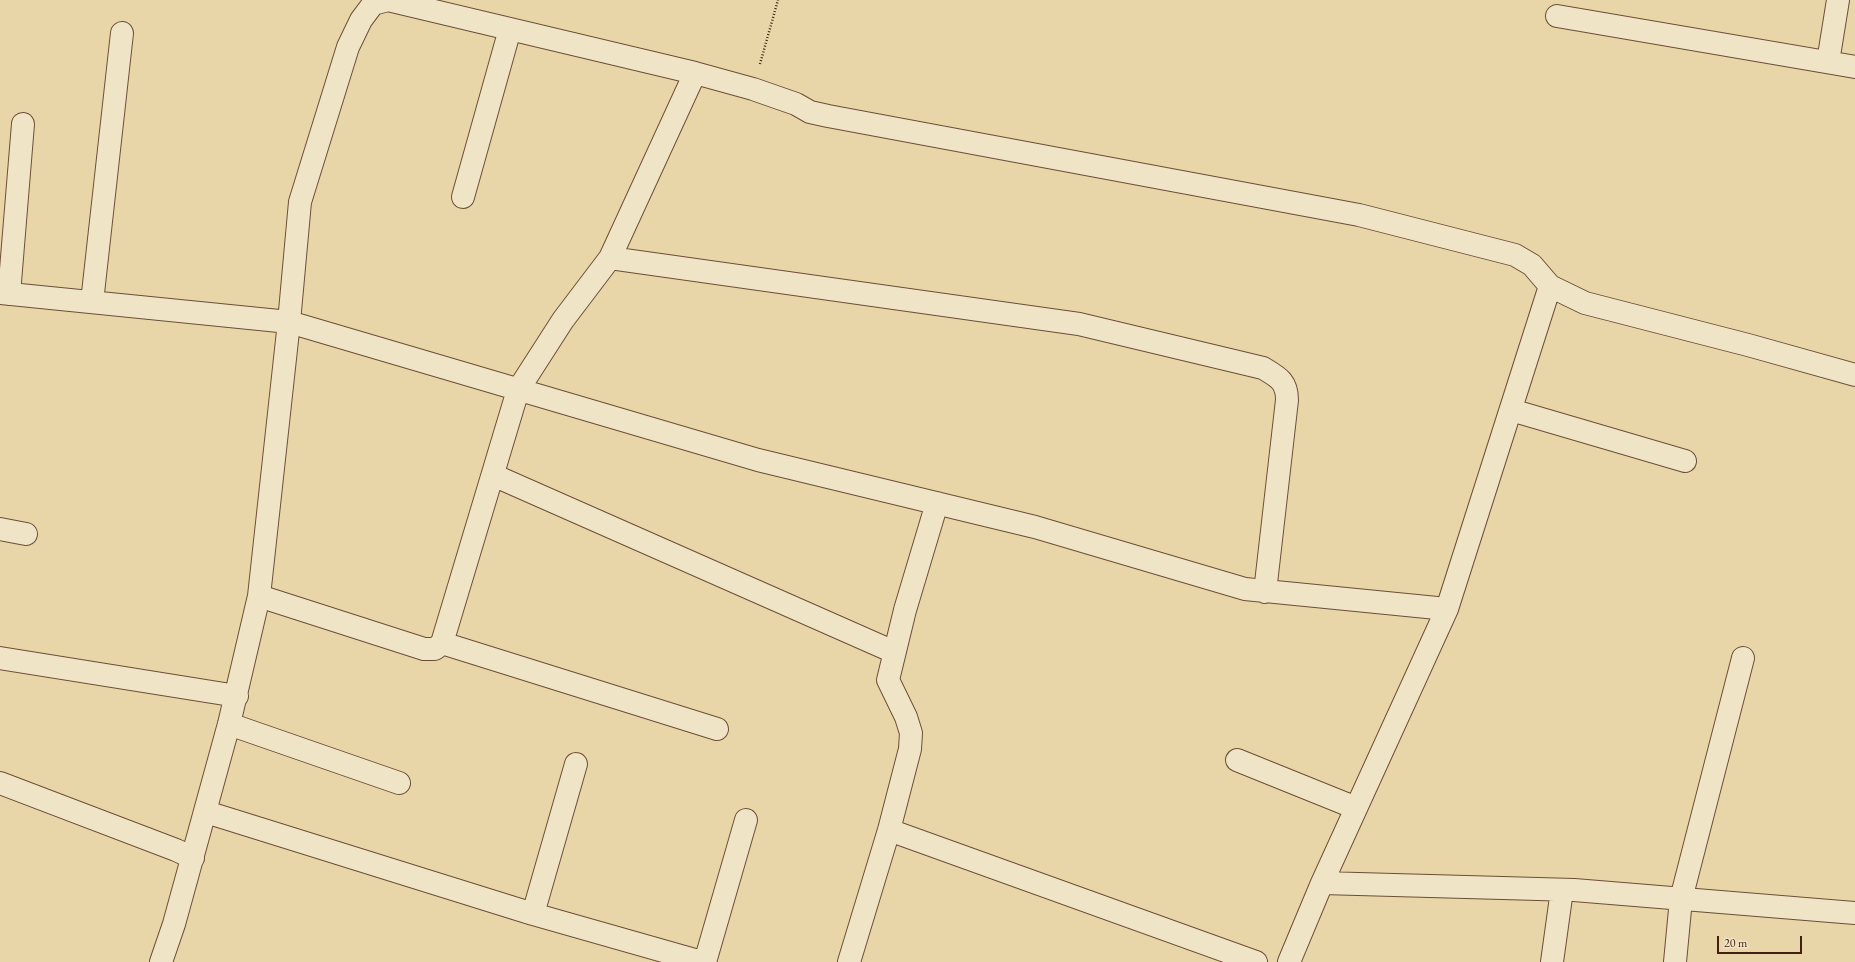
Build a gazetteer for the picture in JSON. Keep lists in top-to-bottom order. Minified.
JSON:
{"scale_bar":"20 m"}
